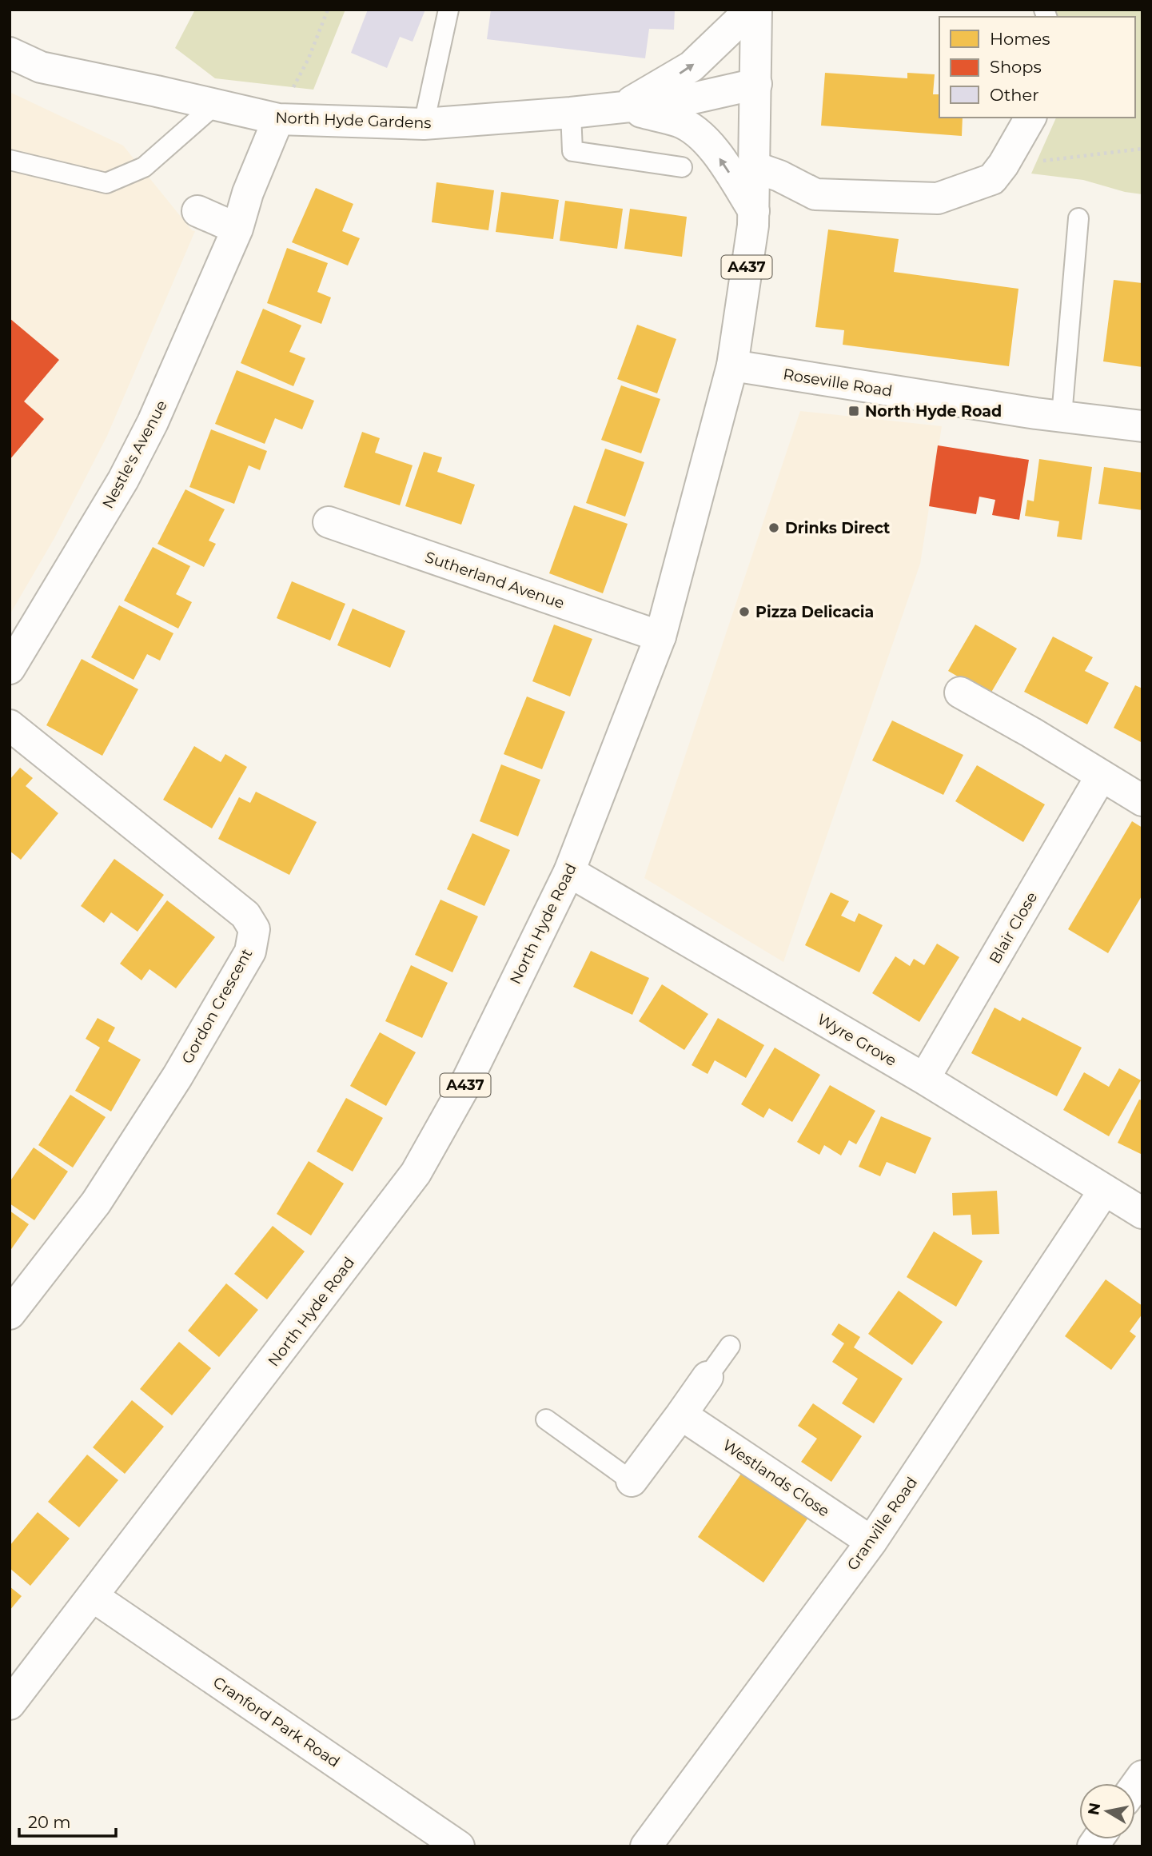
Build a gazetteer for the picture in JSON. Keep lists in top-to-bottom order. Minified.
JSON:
{"streets":{"street":["North Hyde Gardens","A437","Roseville Road","Nestle's Avenue","Sutherland Avenue","North Hyde Road","Blair Close","Gordon Crescent","Wyre Grove","Westlands Close","Granville Road","Cranford Park Road"]},"crossings":[["North Hyde Gardens","Nestle's Avenue"],["North Hyde Gardens","North Hyde Road"],["Roseville Road","North Hyde Road"],["Sutherland Avenue","North Hyde Road"],["North Hyde Road","Wyre Grove"],["North Hyde Road","Cranford Park Road"],["Blair Close","Wyre Grove"],["Wyre Grove","Granville Road"],["Westlands Close","Granville Road"]],"places":{"transit":["North Hyde Road"],"other":["Drinks Direct","Pizza Delicacia"]},"legend":["Homes","Shops","Other"],"scale_bar":"20 m","north":"left"}
